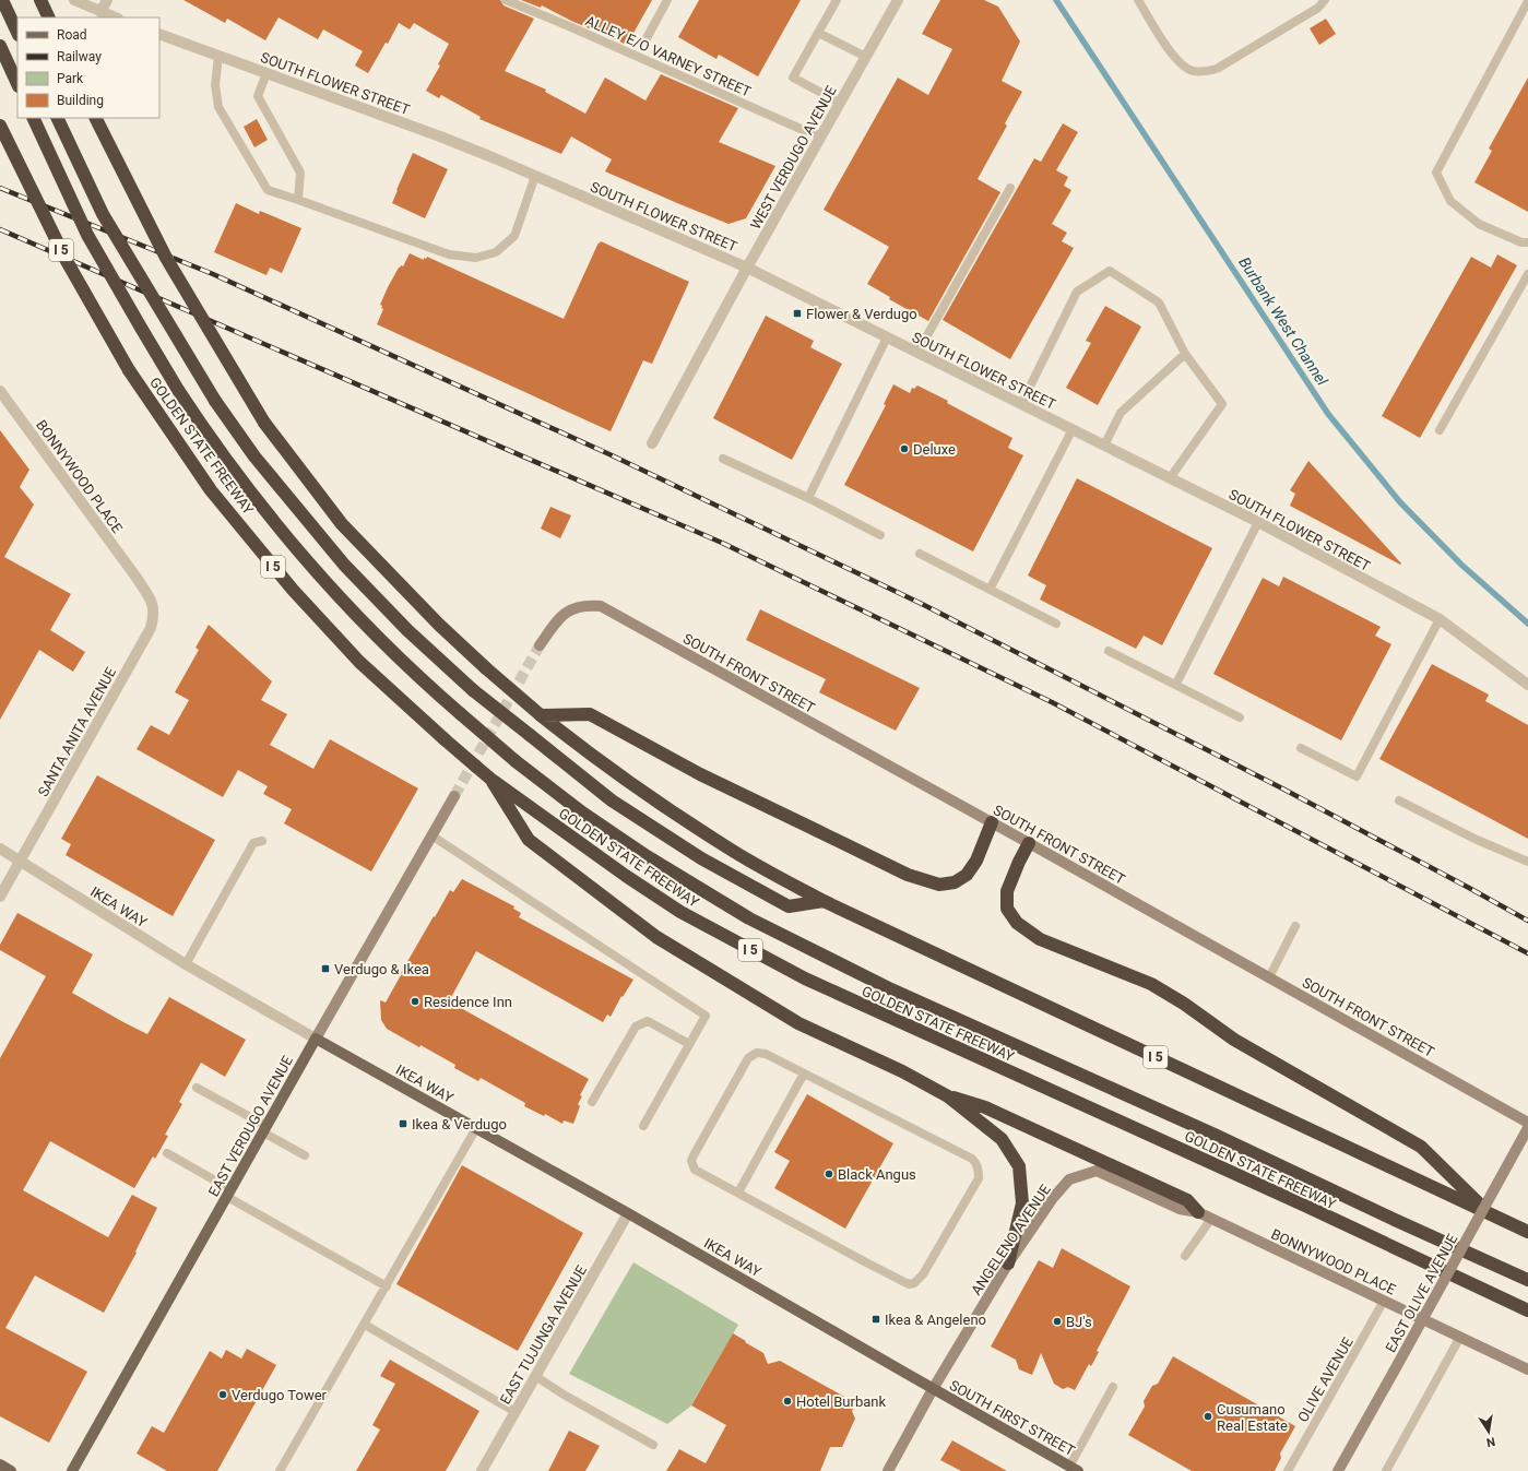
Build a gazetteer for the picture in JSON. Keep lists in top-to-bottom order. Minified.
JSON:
{"streets":{"highway":["I 5","GOLDEN STATE FREEWAY"],"main road":["BONNYWOOD PLACE","SOUTH FRONT STREET","IKEA WAY","EAST VERDUGO AVENUE","ANGELENO AVENUE","EAST OLIVE AVENUE","SOUTH FIRST STREET"],"street":["SOUTH FLOWER STREET","WEST VERDUGO AVENUE","SANTA ANITA AVENUE","EAST TUJUNGA AVENUE"],"lane":["ALLEY E/O VARNEY STREET","OLIVE AVENUE"]},"crossings":[["ALLEY E/O VARNEY STREET","WEST VERDUGO AVENUE"],["SOUTH FLOWER STREET","WEST VERDUGO AVENUE"],["BONNYWOOD PLACE","SANTA ANITA AVENUE"],["BONNYWOOD PLACE","ANGELENO AVENUE"],["BONNYWOOD PLACE","OLIVE AVENUE"],["SANTA ANITA AVENUE","IKEA WAY"],["IKEA WAY","EAST VERDUGO AVENUE"],["IKEA WAY","ANGELENO AVENUE"],["IKEA WAY","EAST TUJUNGA AVENUE"],["IKEA WAY","SOUTH FIRST STREET"],["ANGELENO AVENUE","SOUTH FIRST STREET"]],"water":["Burbank West Channel"],"places":{"transit":["Flower & Verdugo","Verdugo & Ikea","Ikea & Verdugo","Ikea & Angeleno"],"other":["Deluxe","Residence Inn","Black Angus","BJ's","Verdugo Tower","Hotel Burbank","Cusumano Real Estate"]},"legend":["Road","Railway","Park","Building"],"north":"bottom"}
